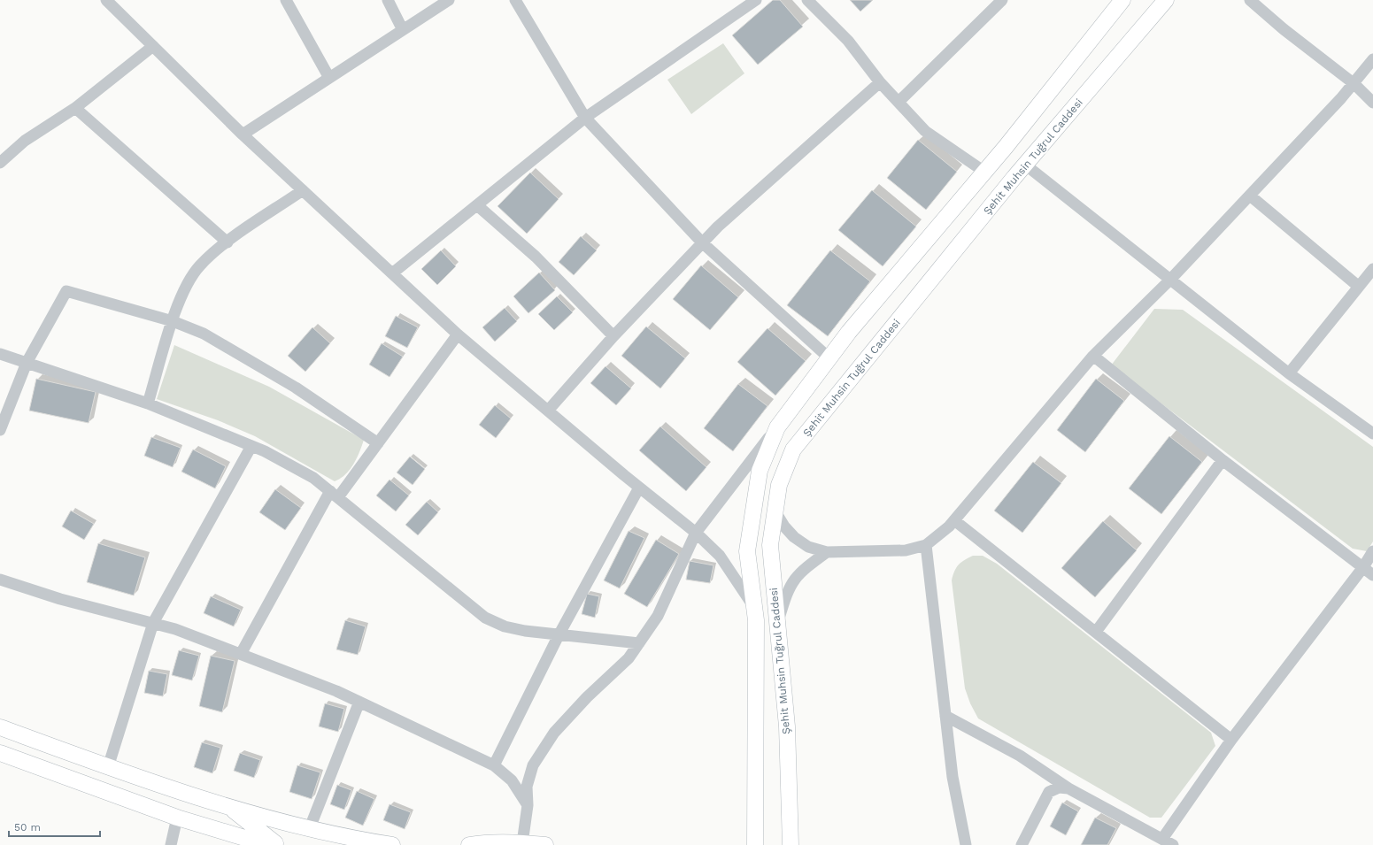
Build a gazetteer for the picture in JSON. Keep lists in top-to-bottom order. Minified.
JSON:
{"streets":{"main road":["Şehit Muhsin Tuğrul Caddesi"]},"scale_bar":"50 m"}
